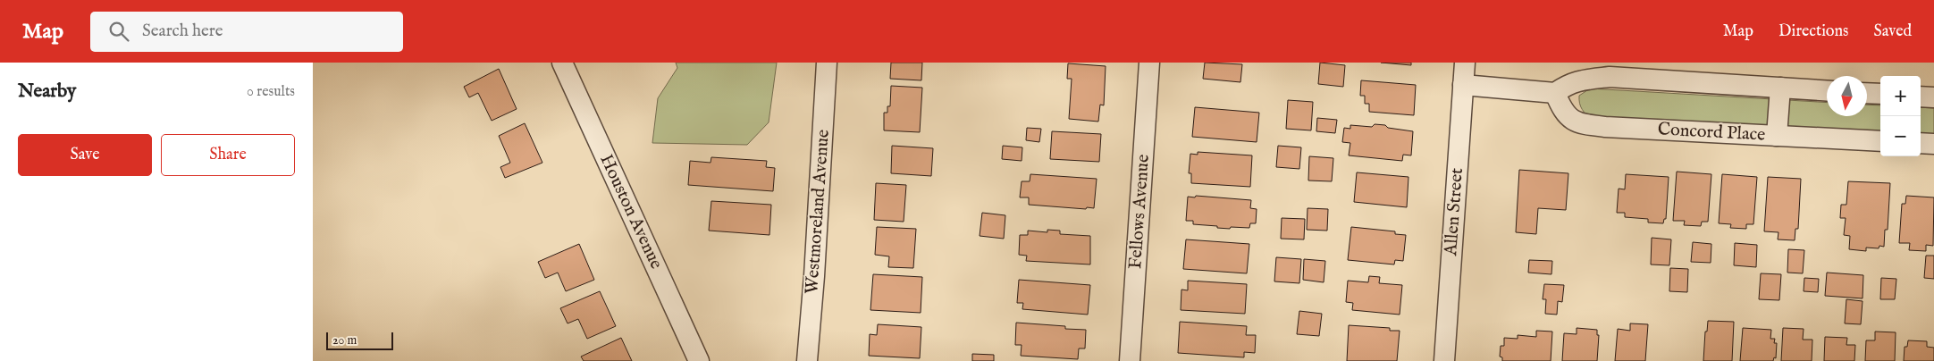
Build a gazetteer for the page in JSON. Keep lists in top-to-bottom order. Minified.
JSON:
{"streets":{"street":["Concord Place","Houston Avenue","Westmoreland Avenue","Fellows Avenue","Allen Street"]},"scale_bar":"20 m","north":"bottom","page":{"header":"Map","search":"Search here","nav":["Map","Directions","Saved"],"heading":["Nearby","0 results"],"map_buttons":["+","−"],"buttons":["Save","Share"],"scale":"20 m"}}
